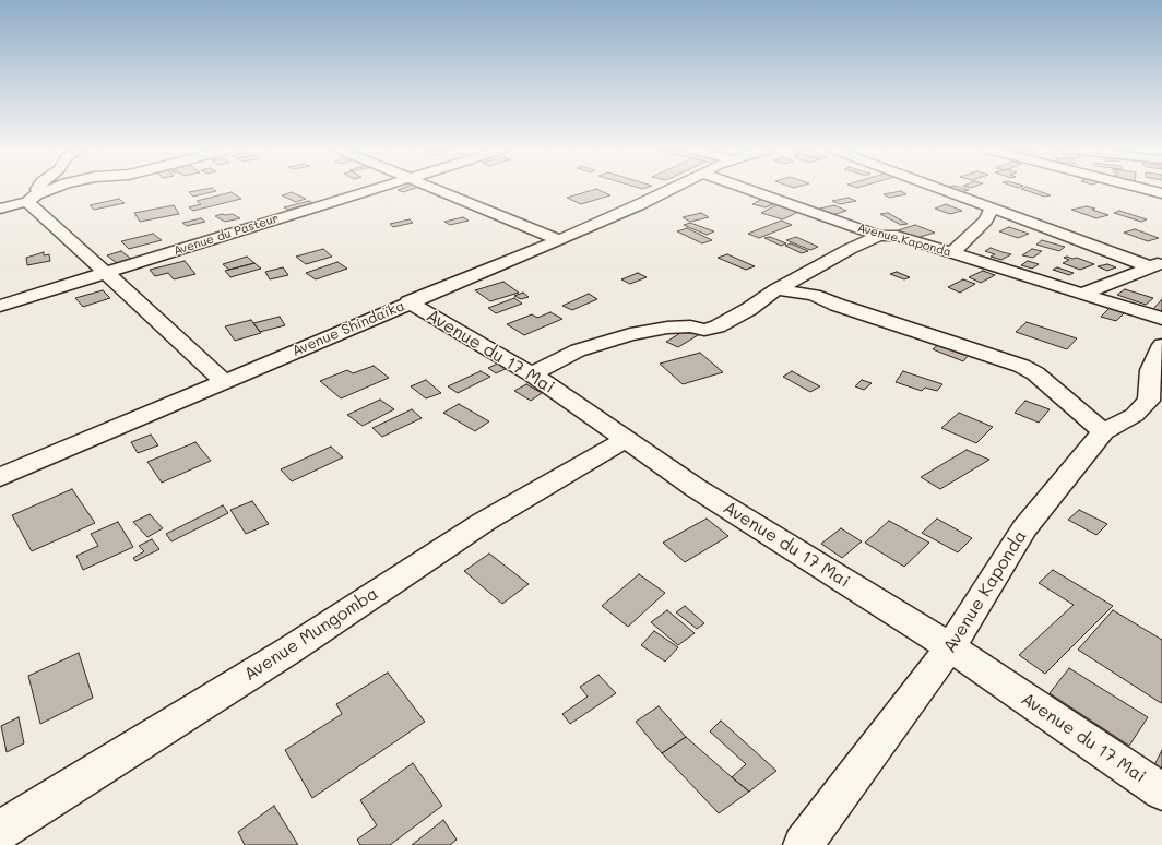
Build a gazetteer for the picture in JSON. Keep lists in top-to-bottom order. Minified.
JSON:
{"streets":{"street":["Avenue du Pasteur","Avenue Kaponda","Avenue Shindaïka","Avenue du 17 Mai","Avenue Mungomba"]},"crossings":[["Avenue Kaponda","Avenue du 17 Mai"],["Avenue Shindaïka","Avenue du 17 Mai"],["Avenue du 17 Mai","Avenue Mungomba"]]}
